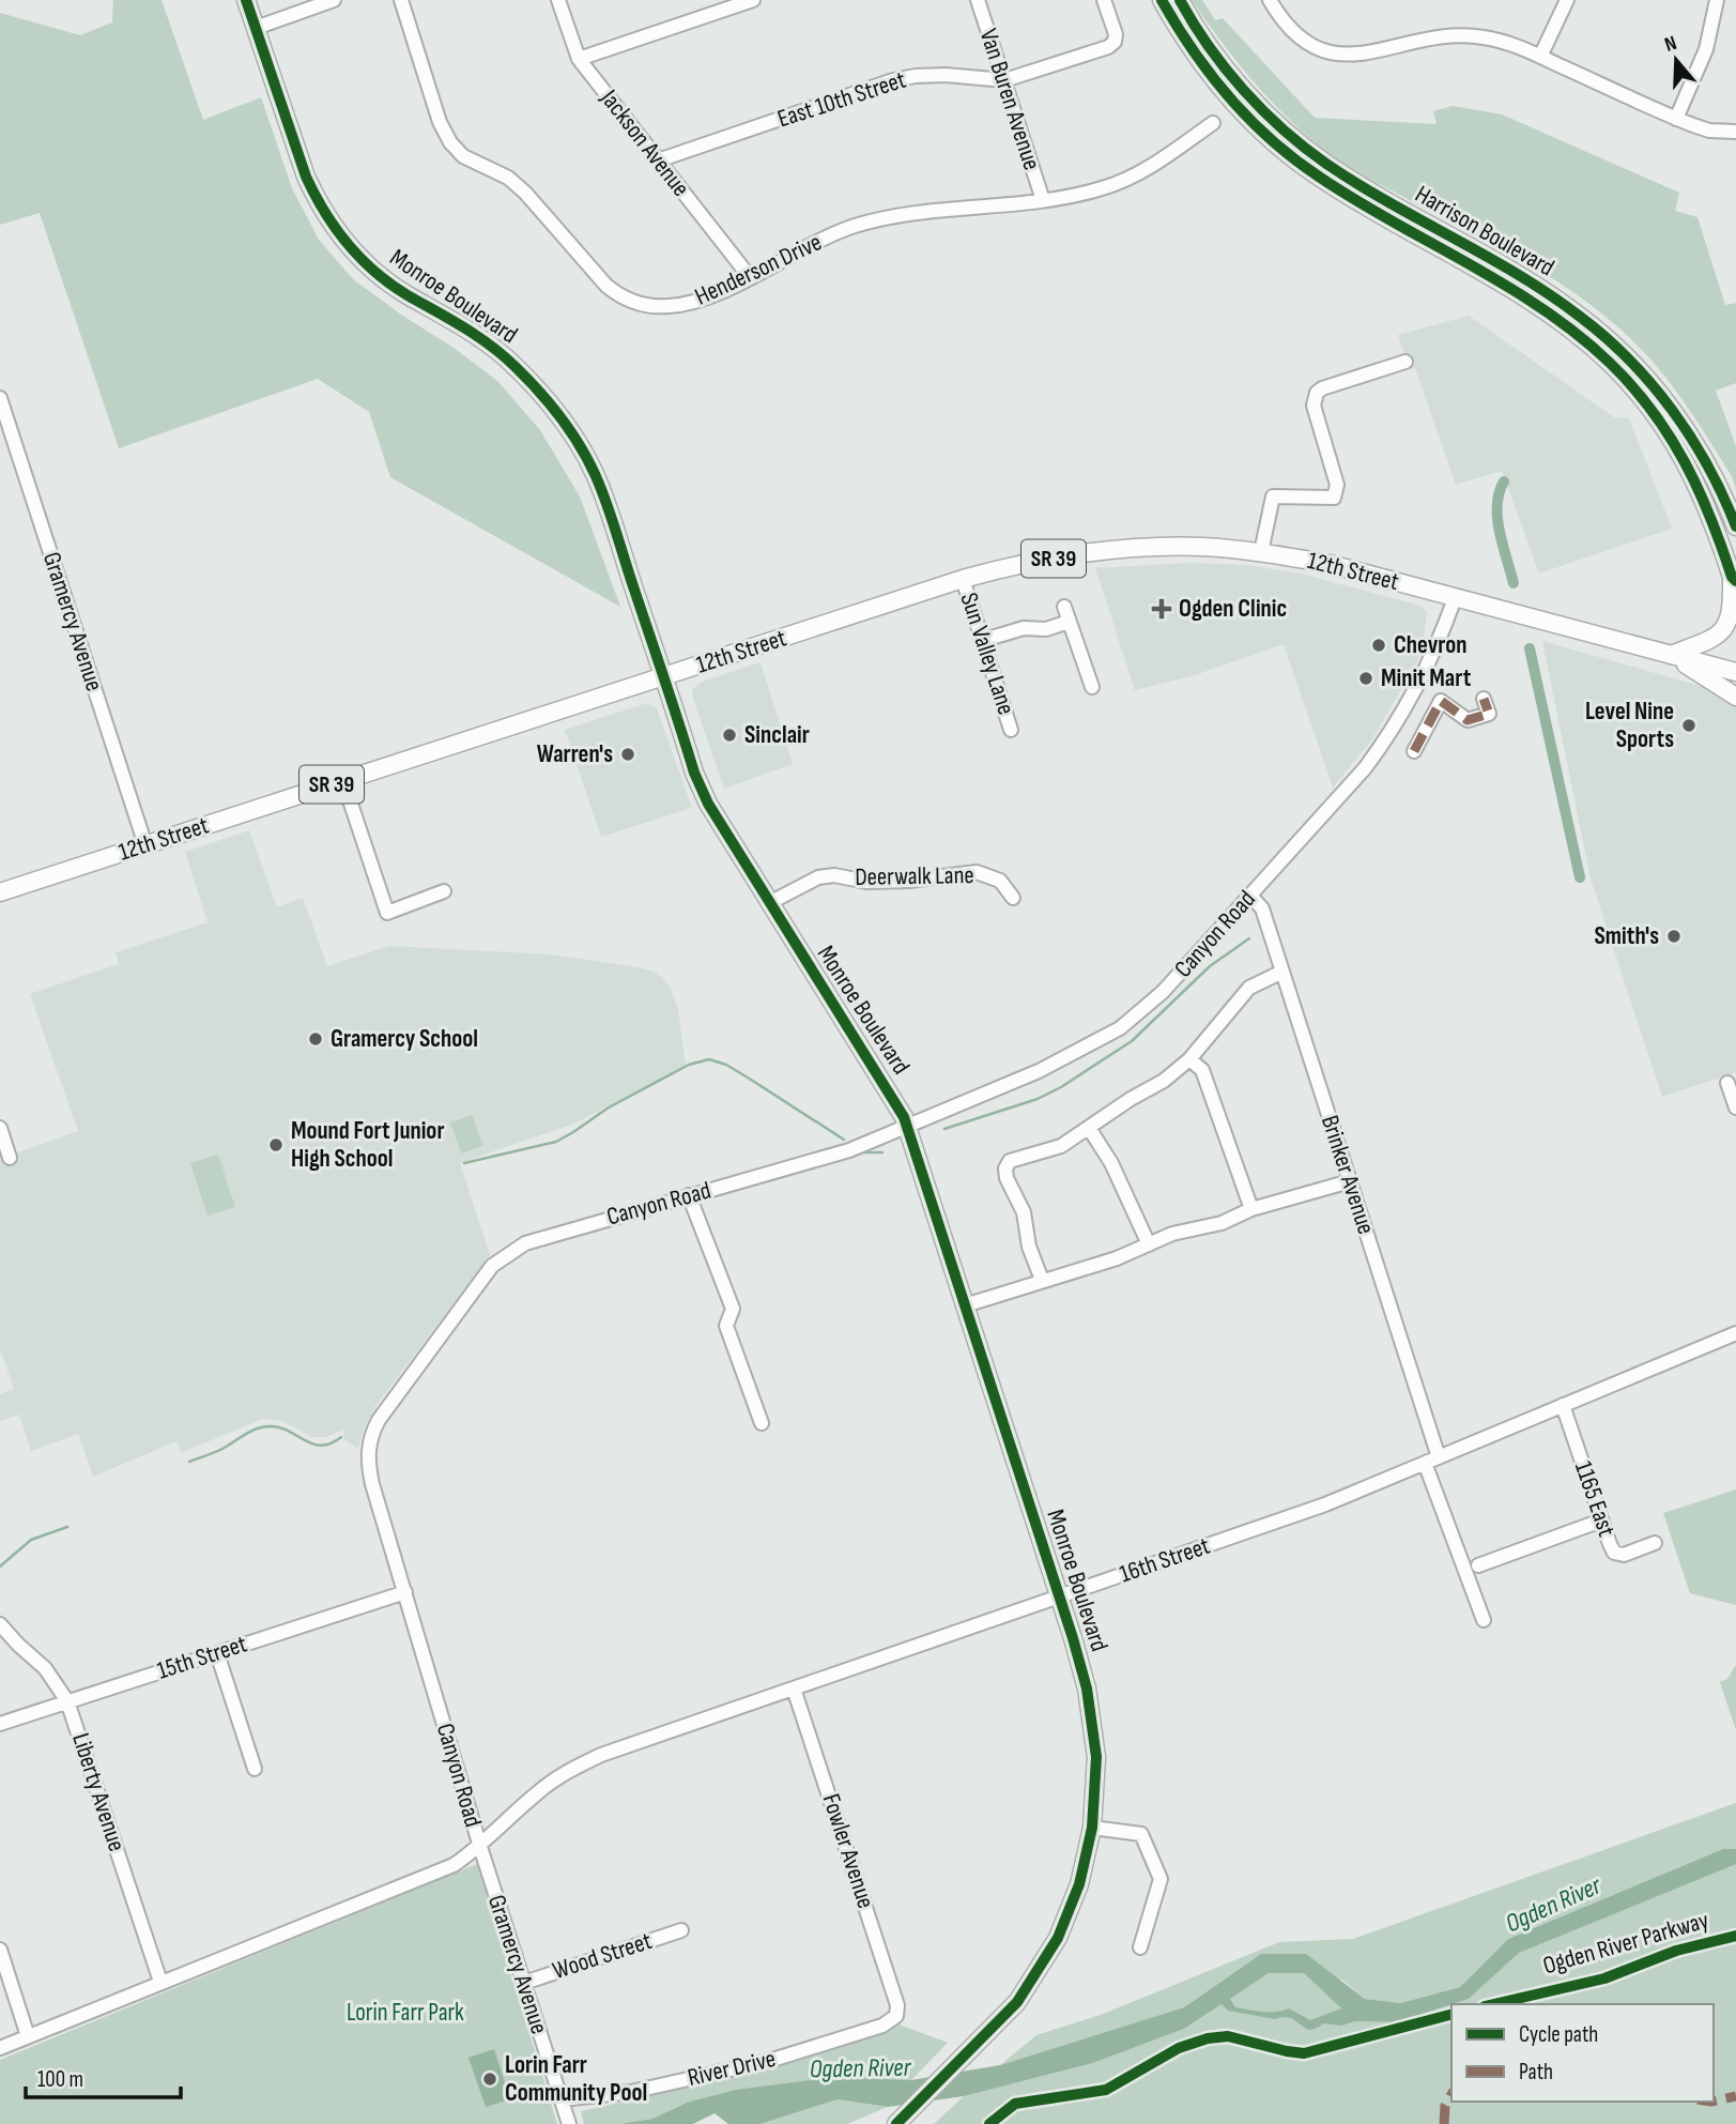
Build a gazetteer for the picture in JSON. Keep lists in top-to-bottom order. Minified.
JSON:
{"streets":{"main road":["Harrison Boulevard","Monroe Boulevard","SR 39","12th Street"],"street":["East 10th Street","Van Buren Avenue","Jackson Avenue","Henderson Drive","Gramercy Avenue","Sun Valley Lane","Deerwalk Lane","Canyon Road","Brinker Avenue","1165 East","16th Street","15th Street","Liberty Avenue","Fowler Avenue","Wood Street","River Drive"],"cycle path":["Ogden River Parkway"]},"crossings":[["East 10th Street","Van Buren Avenue"],["East 10th Street","Jackson Avenue"],["Van Buren Avenue","Henderson Drive"],["Jackson Avenue","Henderson Drive"],["Harrison Boulevard","SR 39"],["Monroe Boulevard","12th Street"],["Monroe Boulevard","Deerwalk Lane"],["Monroe Boulevard","Canyon Road"],["Monroe Boulevard","16th Street"],["SR 39","12th Street"],["SR 39","Canyon Road"],["12th Street","Gramercy Avenue"],["12th Street","Sun Valley Lane"],["12th Street","Canyon Road"],["Gramercy Avenue","Canyon Road"],["Gramercy Avenue","16th Street"],["Gramercy Avenue","Wood Street"],["Gramercy Avenue","River Drive"],["Canyon Road","Brinker Avenue"],["Canyon Road","16th Street"],["Canyon Road","15th Street"],["Canyon Road","Liberty Avenue"],["Brinker Avenue","16th Street"],["1165 East","16th Street"],["16th Street","Fowler Avenue"],["15th Street","Liberty Avenue"],["Fowler Avenue","River Drive"]],"water":["Ogden River"],"parks":["Lorin Farr Park"],"places":{"health":["Ogden Clinic"],"other":["Chevron","Minit Mart","Level Nine Sports","Sinclair","Warren's","Smith's","Gramercy School","Mound Fort Junior High School","Lorin Farr Community Pool"]},"legend":["Cycle path","Path"],"scale_bar":"100 m","north":"top"}
